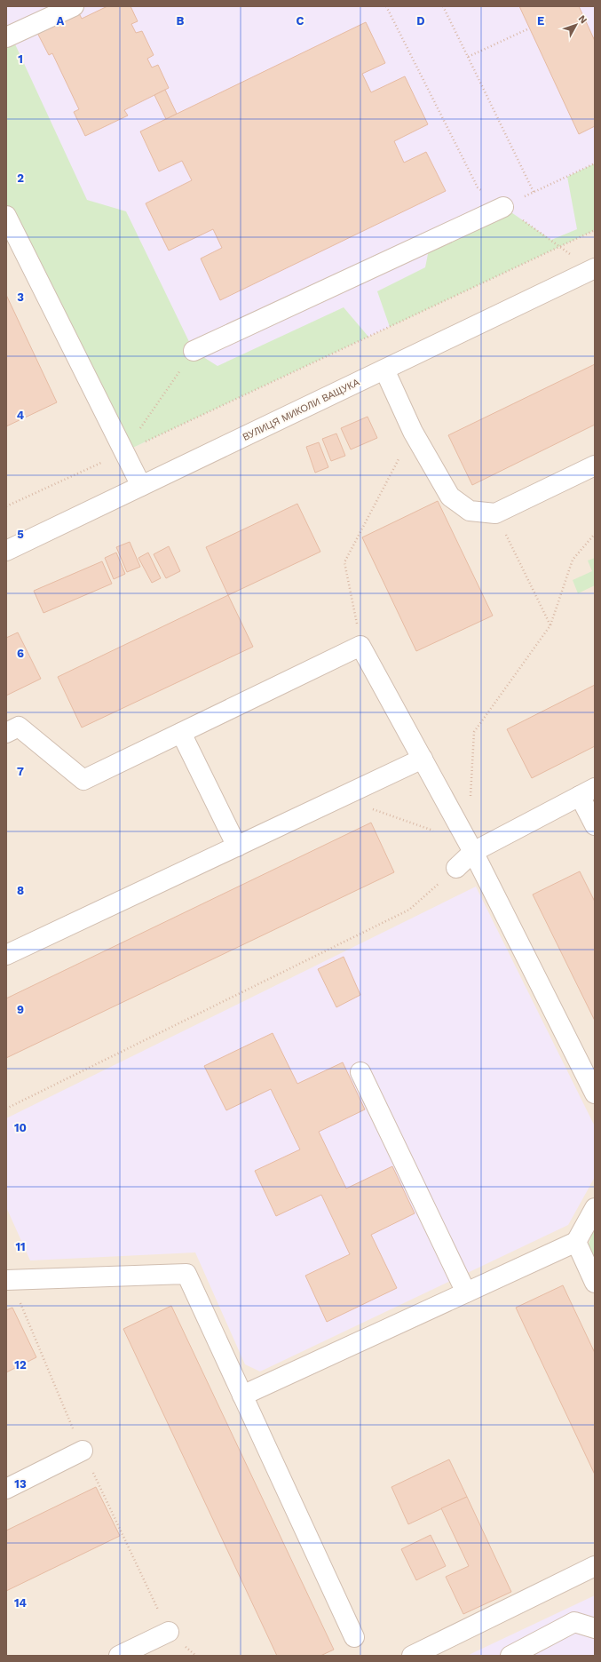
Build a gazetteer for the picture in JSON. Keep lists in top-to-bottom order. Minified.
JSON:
{"streets":{"street":["ВУЛИЦЯ МИКОЛИ ВАЩУКА"]},"north":"top right","grid":{"columns":["A","B","C","D","E"],"rows":["1","2","3","4","5","6","7","8","9","10","11","12","13","14"]}}
